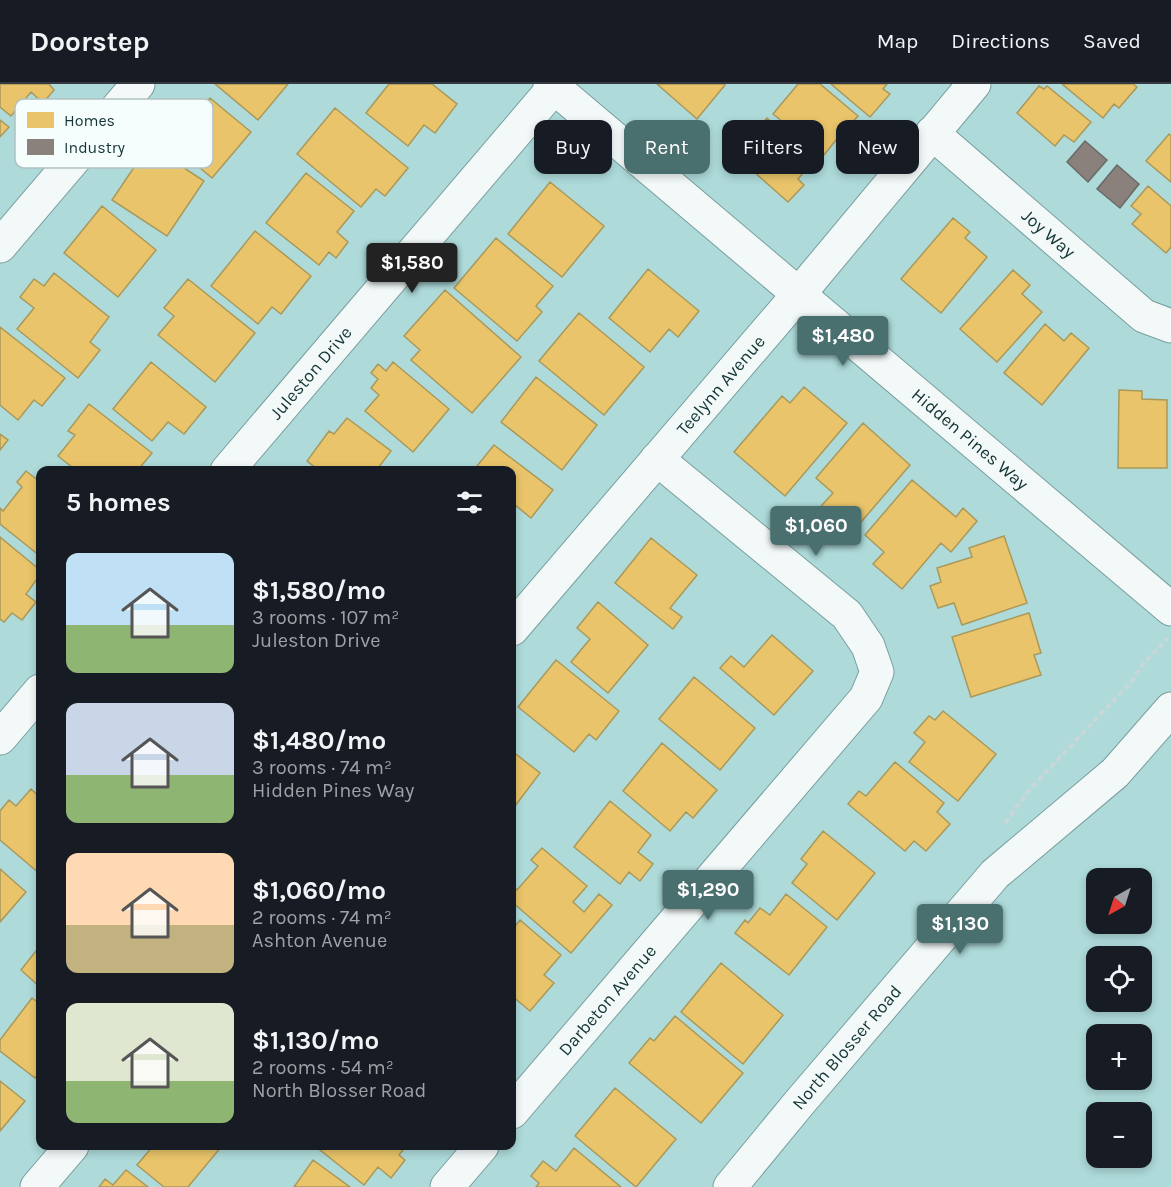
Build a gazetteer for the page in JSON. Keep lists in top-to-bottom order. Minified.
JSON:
{"streets":{"street":["Joy Way","Juleston Drive","Teelynn Avenue","Hidden Pines Way","Darbeton Avenue","North Blosser Road"]},"crossings":[["Joy Way","Teelynn Avenue"],["Juleston Drive","Hidden Pines Way"],["Teelynn Avenue","Hidden Pines Way"],["Teelynn Avenue","Darbeton Avenue"]],"legend":["Homes","Industry"],"north":"bottom left","page":{"header":"Doorstep","nav":["Map","Directions","Saved"],"chip":["Buy","Rent","Filters","New"],"price":["$1,580","$1,480","$1,060","$1,290","$1,130"],"heading":"5 homes","list":[{"name":"$1,580/mo","note":"3 rooms · 107 m² · Juleston Drive"},{"name":"$1,480/mo","note":"3 rooms · 74 m² · Hidden Pines Way"},{"name":"$1,060/mo","note":"2 rooms · 74 m² · Ashton Avenue"},{"name":"$1,130/mo","note":"2 rooms · 54 m² · North Blosser Road"}],"map_buttons":["+","−"]}}
